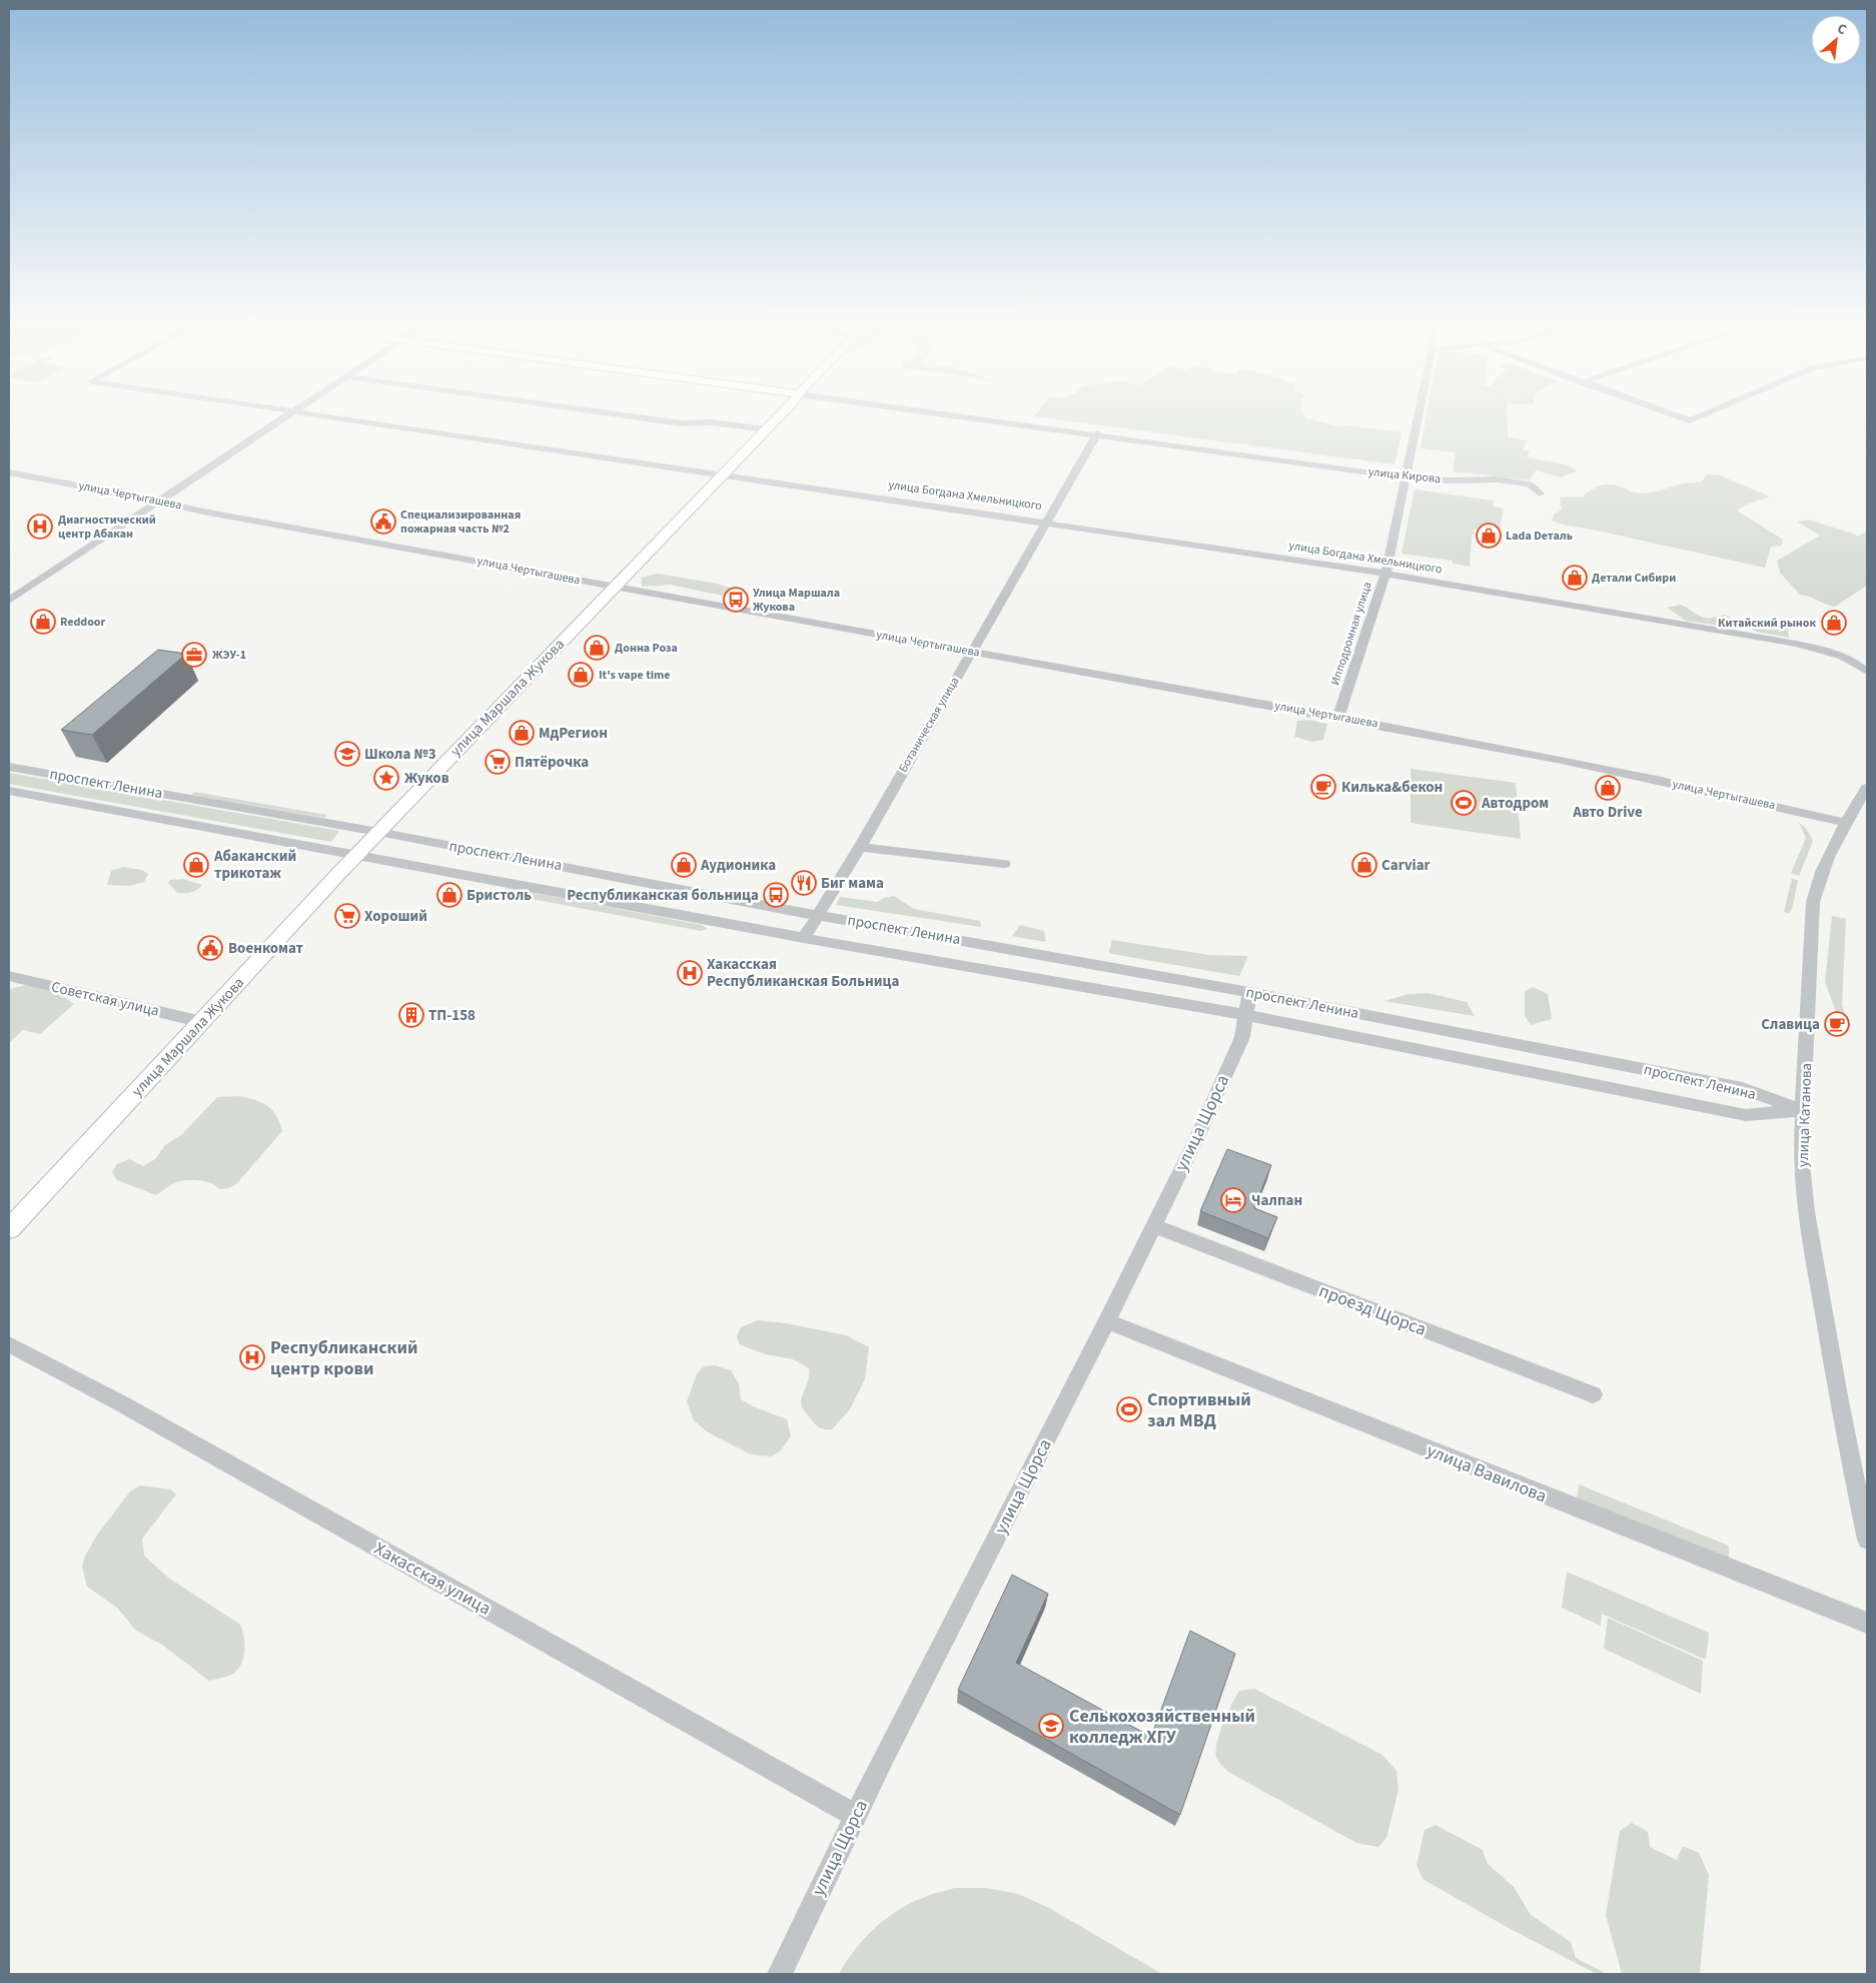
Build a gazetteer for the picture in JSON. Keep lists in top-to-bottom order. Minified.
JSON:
{"streets":{"main road":["улица Маршала Жукова"],"street":["улица Кирова","улица Чертыгашева","улица Богдана Хмельницкого","Ипподромная улица","Ботаническая улица","проспект Ленина","Советская улица","улица Катанова","улица Щорса","проезд Щорса","улица Вавилова","Хакасская улица"]},"crossings":[["улица Кирова","Ипподромная улица"],["улица Кирова","Ботаническая улица"],["улица Чертыгашева","Ипподромная улица"],["улица Чертыгашева","улица Маршала Жукова"],["улица Чертыгашева","Ботаническая улица"],["улица Чертыгашева","улица Катанова"],["улица Богдана Хмельницкого","Ипподромная улица"],["улица Богдана Хмельницкого","улица Маршала Жукова"],["улица Богдана Хмельницкого","Ботаническая улица"],["улица Маршала Жукова","проспект Ленина"],["улица Маршала Жукова","Советская улица"],["Ботаническая улица","проспект Ленина"],["проспект Ленина","улица Катанова"],["проспект Ленина","улица Щорса"],["улица Щорса","проезд Щорса"],["улица Щорса","улица Вавилова"],["улица Щорса","Хакасская улица"]],"places":{"public building":["Специализированная пожарная часть №2","Военкомат"],"hospital":["Диагностический центр Абакан","Хакасская Республиканская Больница","Республиканский центр крови"],"shop":["Lada Dеталь","Детали Сибири","Reddoor","Китайский рынок","Донна Роза","It's vape time","МдРегион","Авто Drive","Абаканский трикотаж","Аудионика","Carviar","Бристоль"],"bus stop":["Улица Маршала Жукова","Республиканская больница"],"office":["ЖЭУ-1"],"school or university":["Школа №3","Селькохозяйственный колледж ХГУ"],"supermarket":["Пятёрочка","Хороший"],"place":["Жуков"],"cafe":["Килька&бекон","Славица"],"sports":["Автодром","Спортивный зал МВД"],"restaurant":["Биг мама"],"building":["ТП-158"],"hotel":["Чалпан"]},"north":"top right"}
